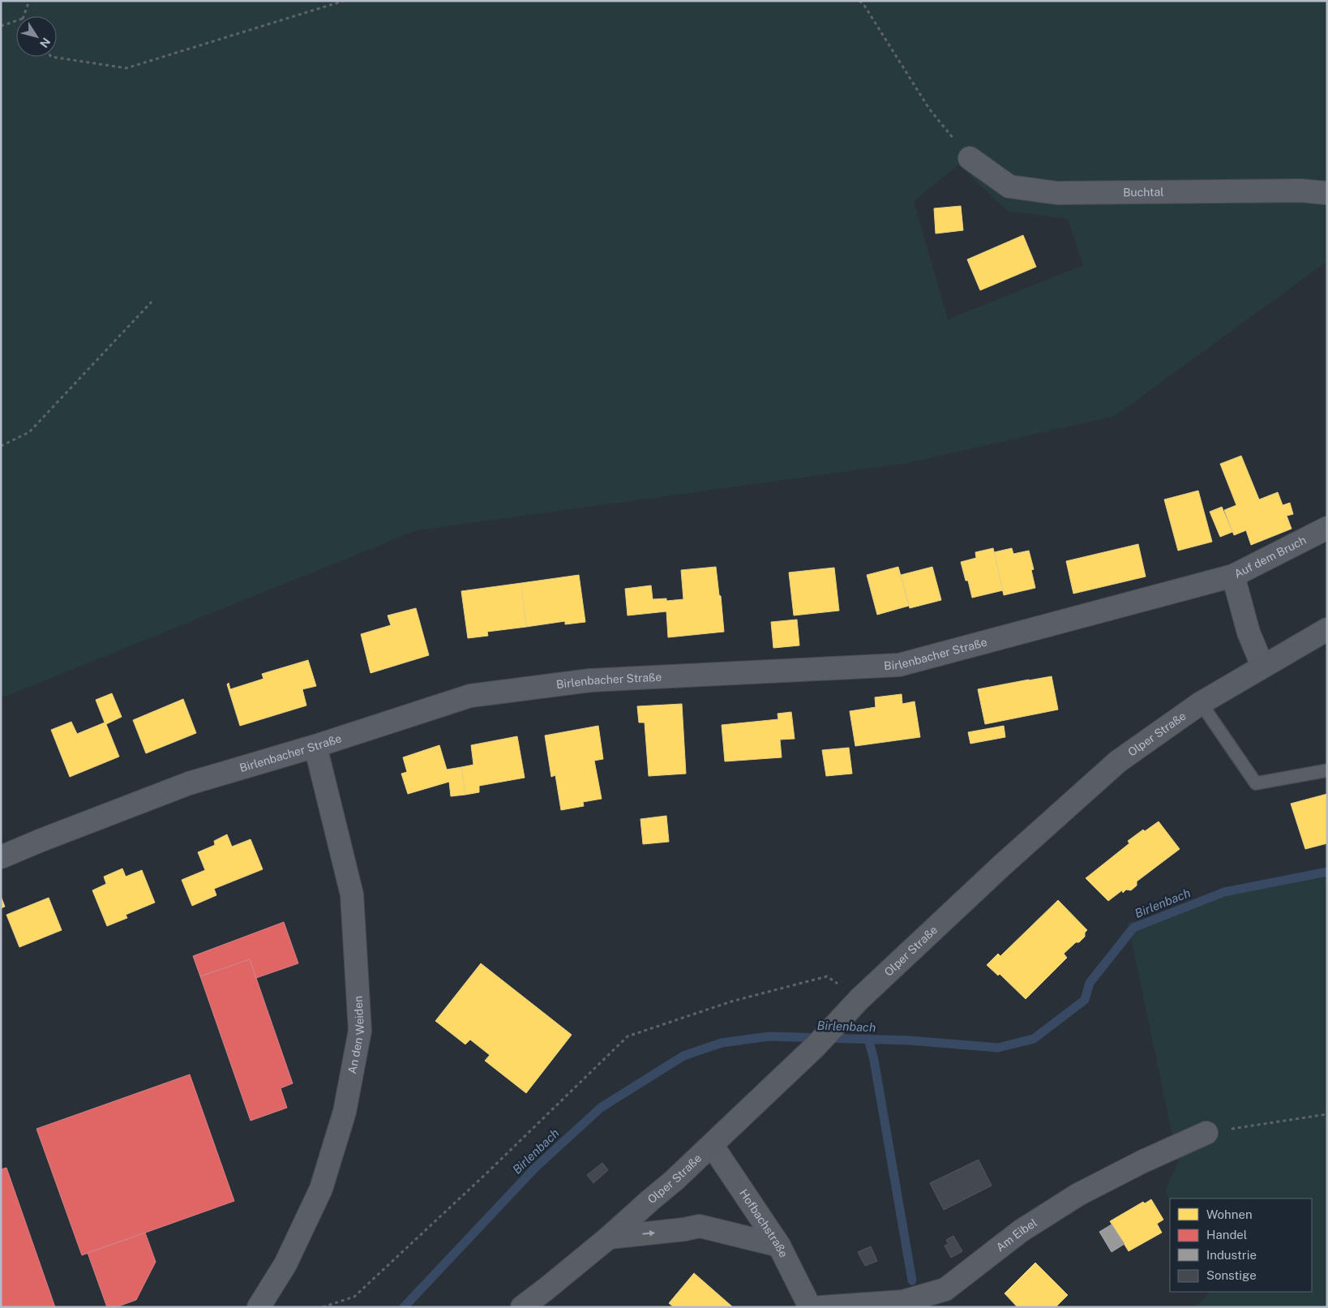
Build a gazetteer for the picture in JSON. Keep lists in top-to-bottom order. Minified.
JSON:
{"streets":{"main road":["Olper Straße"],"street":["Buchtal","Auf dem Bruch","Birlenbacher Straße","An den Weiden","Hofbachstraße","Am Eibel"]},"crossings":[["Auf dem Bruch","Birlenbacher Straße"],["Auf dem Bruch","Olper Straße"],["Birlenbacher Straße","An den Weiden"],["Olper Straße","Hofbachstraße"]],"water":["Birlenbach"],"legend":["Wohnen","Handel","Industrie","Sonstige"],"north":"bottom right"}
